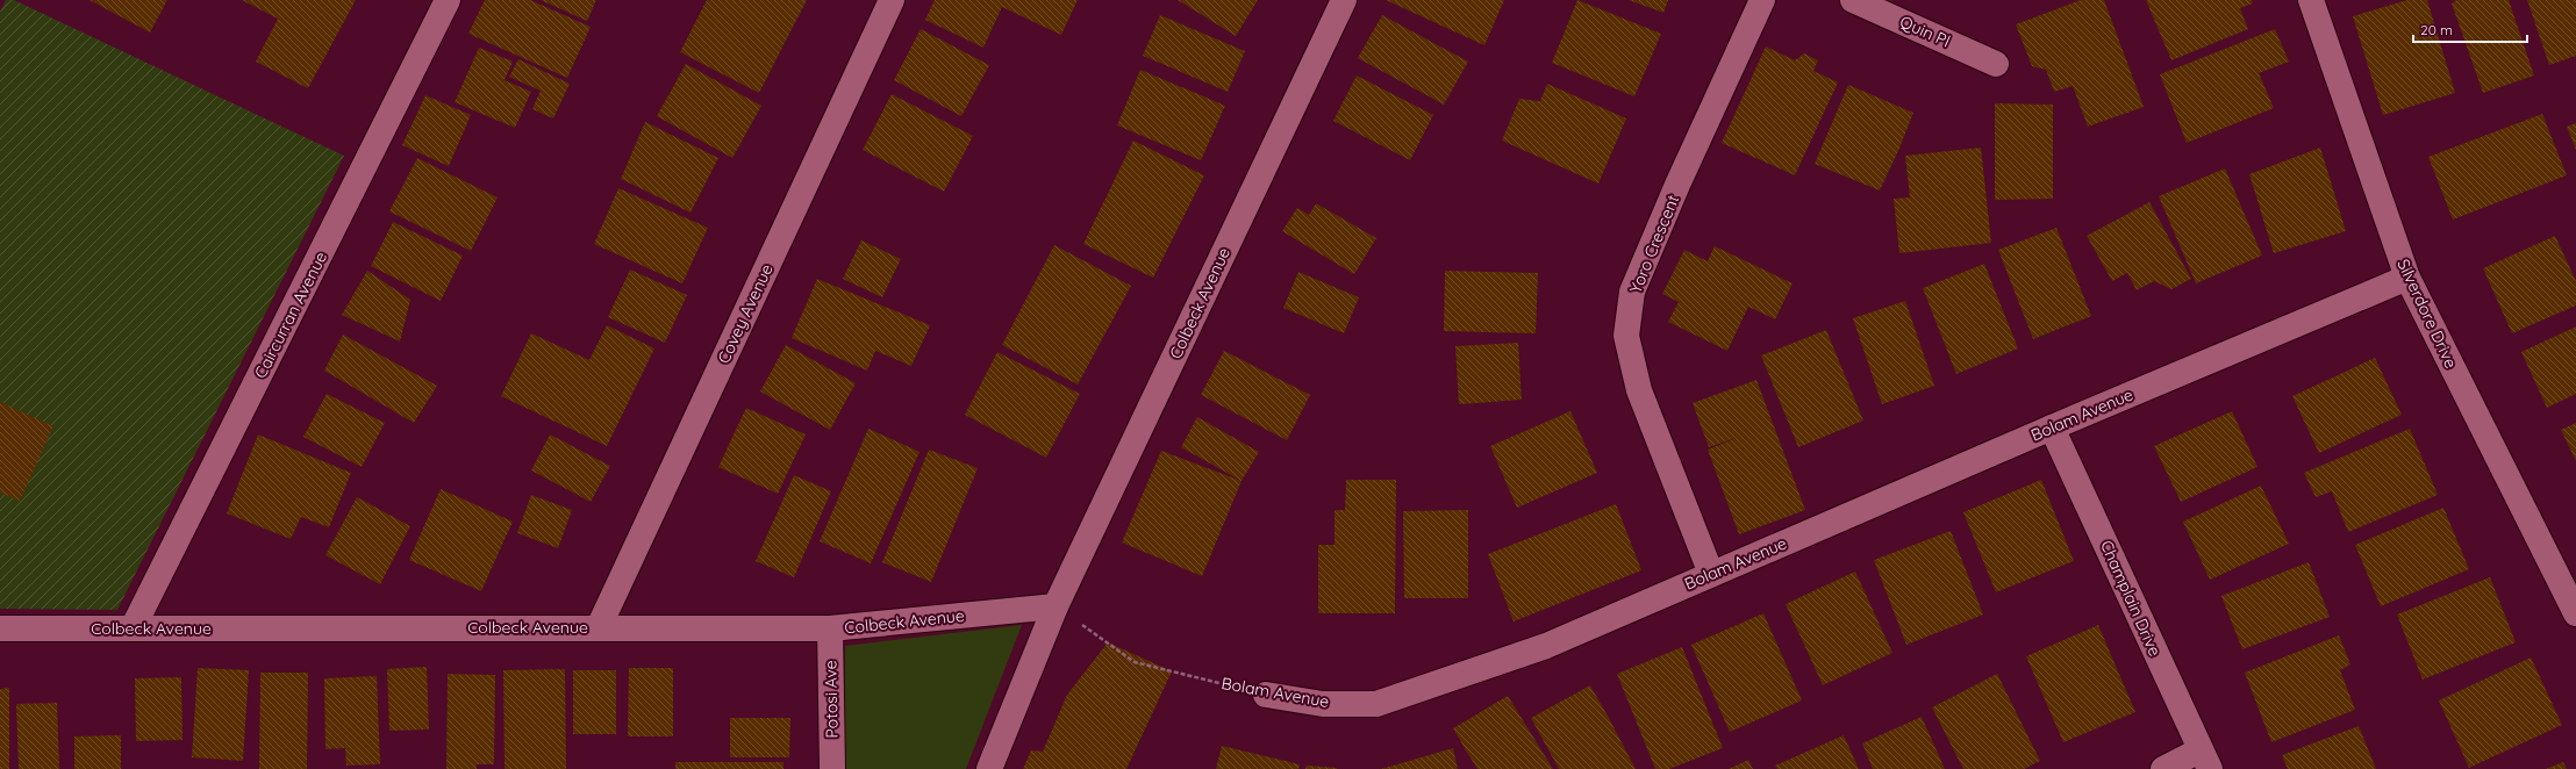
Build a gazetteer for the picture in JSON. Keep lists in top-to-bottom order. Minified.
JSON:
{"streets":{"street":["Quin Pl","Yoro Crescent","Colbeck Avenue","Covey Avenue","Silverdore Drive","Caircurran Avenue","Bolam Avenue","Champlain Drive","Potosi Ave"]},"crossings":[["Yoro Crescent","Bolam Avenue"],["Colbeck Avenue","Covey Avenue"],["Colbeck Avenue","Caircurran Avenue"],["Colbeck Avenue","Bolam Avenue"],["Colbeck Avenue","Potosi Ave"],["Silverdore Drive","Bolam Avenue"],["Bolam Avenue","Champlain Drive"]],"scale_bar":"20 m"}
